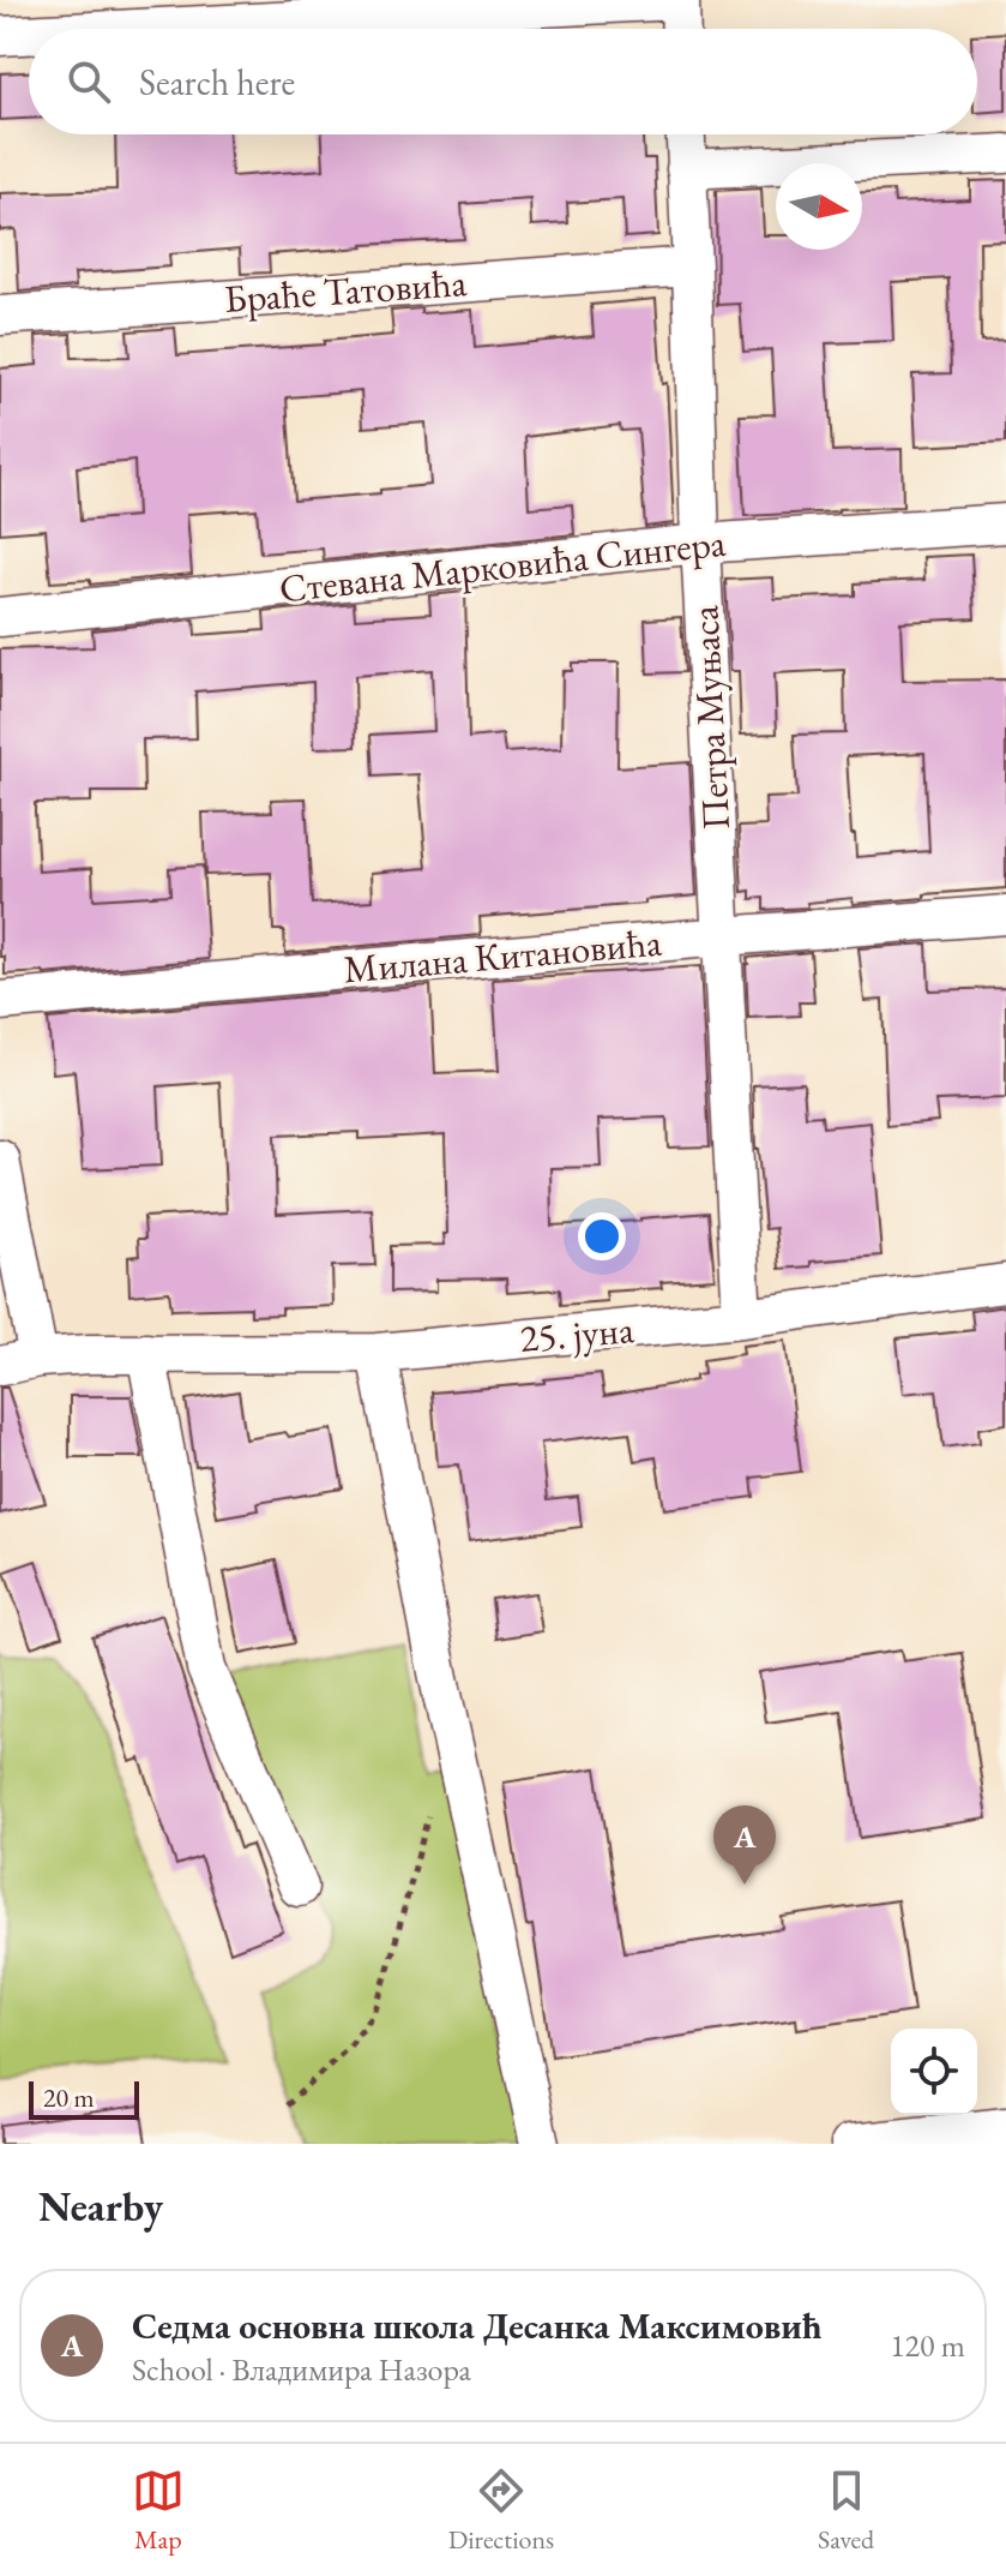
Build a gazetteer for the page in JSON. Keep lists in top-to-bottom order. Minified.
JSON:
{"streets":{"street":["Браће Татовића","Стевана Марковића Сингера","Петра Муњаса","Милана Китановића","25. јуна"]},"crossings":[["Браће Татовића","Петра Муњаса"],["Стевана Марковића Сингера","Петра Муњаса"],["Петра Муњаса","Милана Китановића"],["Петра Муњаса","25. јуна"]],"scale_bar":"20 m","north":"right","page":{"search":"Search here","pins":"A","scale":"20 m","heading":"Nearby","list":[{"mark":"A","name":"Седма основна школа Десанка Максимовић","note":"School · Владимира Назора","value":"120 m"}],"nav":["Map","Directions","Saved"]}}
